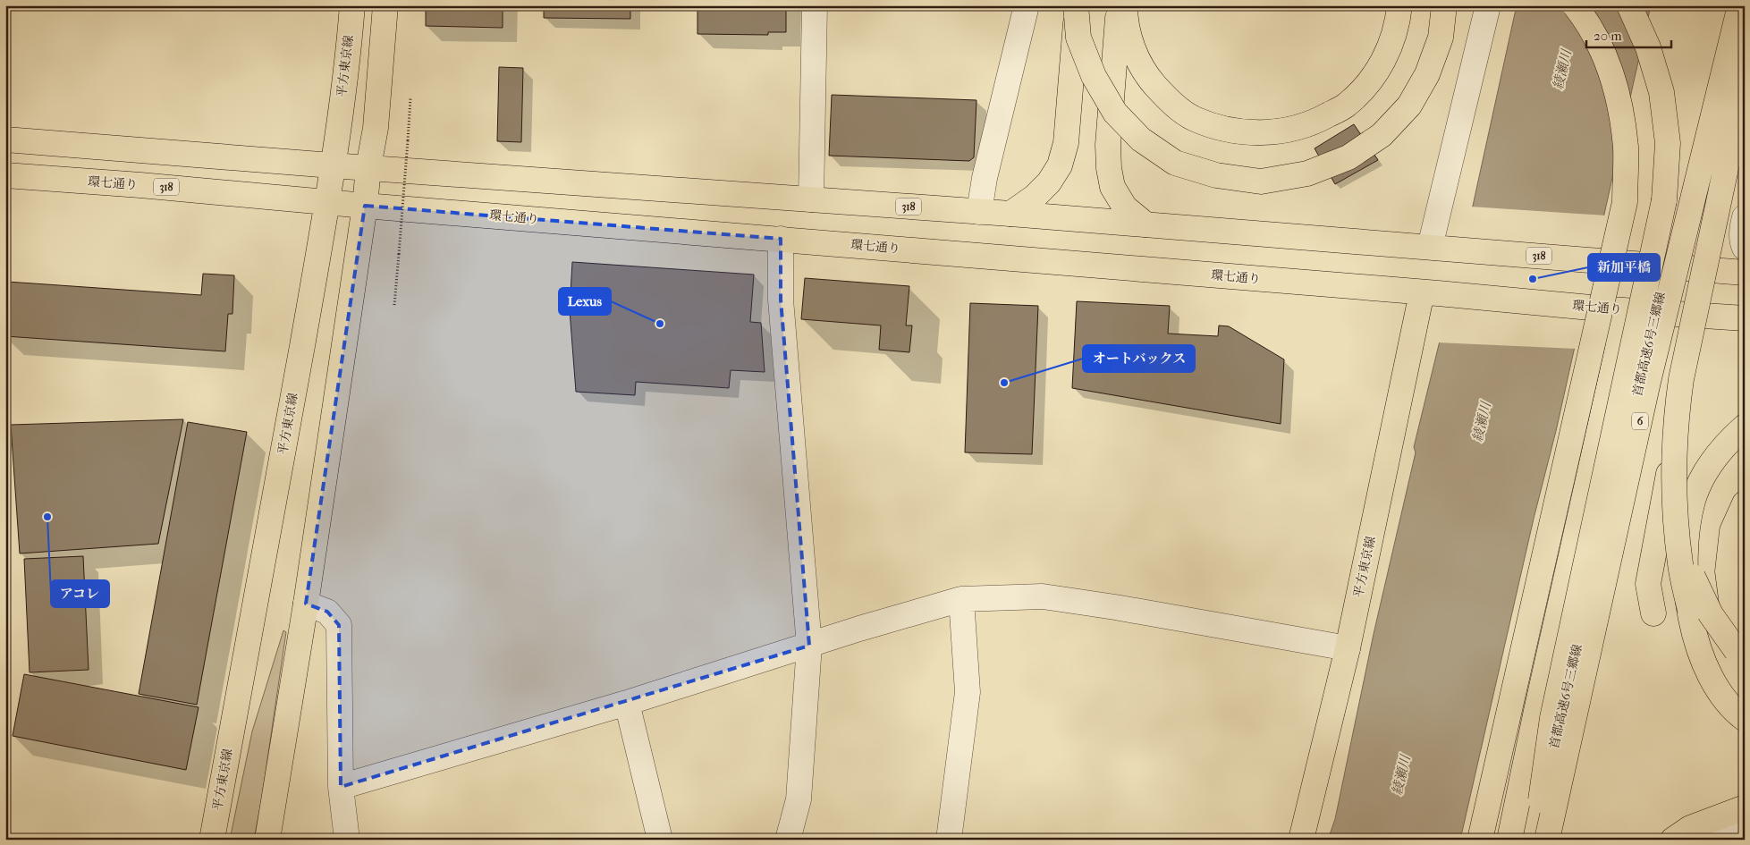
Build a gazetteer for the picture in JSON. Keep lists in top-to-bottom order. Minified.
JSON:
{"streets":{"main road":["平方東京線","環七通り","318","首都高速6号三郷線","6"]},"crossings":[["平方東京線","環七通り"],["平方東京線","318"]],"water":["綾瀬川"],"places":["新加平橋","Lexus","オートバックス","アコレ"],"scale_bar":"20 m"}
